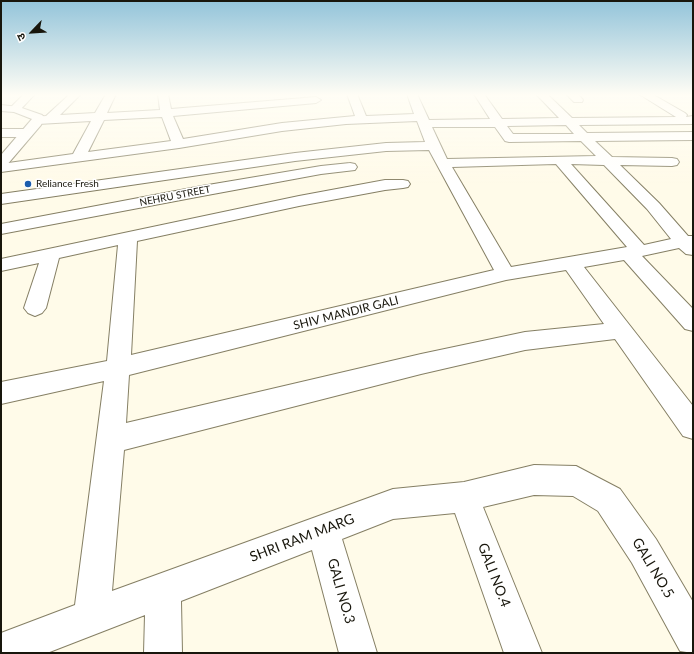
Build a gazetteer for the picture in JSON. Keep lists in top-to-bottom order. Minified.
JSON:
{"streets":{"street":["NEHRU STREET","SHIV MANDIR GALI","SHRI RAM MARG","GALI NO.5","GALI NO.4","GALI NO.3"]},"crossings":[["SHRI RAM MARG","GALI NO.5"],["SHRI RAM MARG","GALI NO.4"],["SHRI RAM MARG","GALI NO.3"]],"places":["Reliance Fresh"],"north":"bottom left"}
